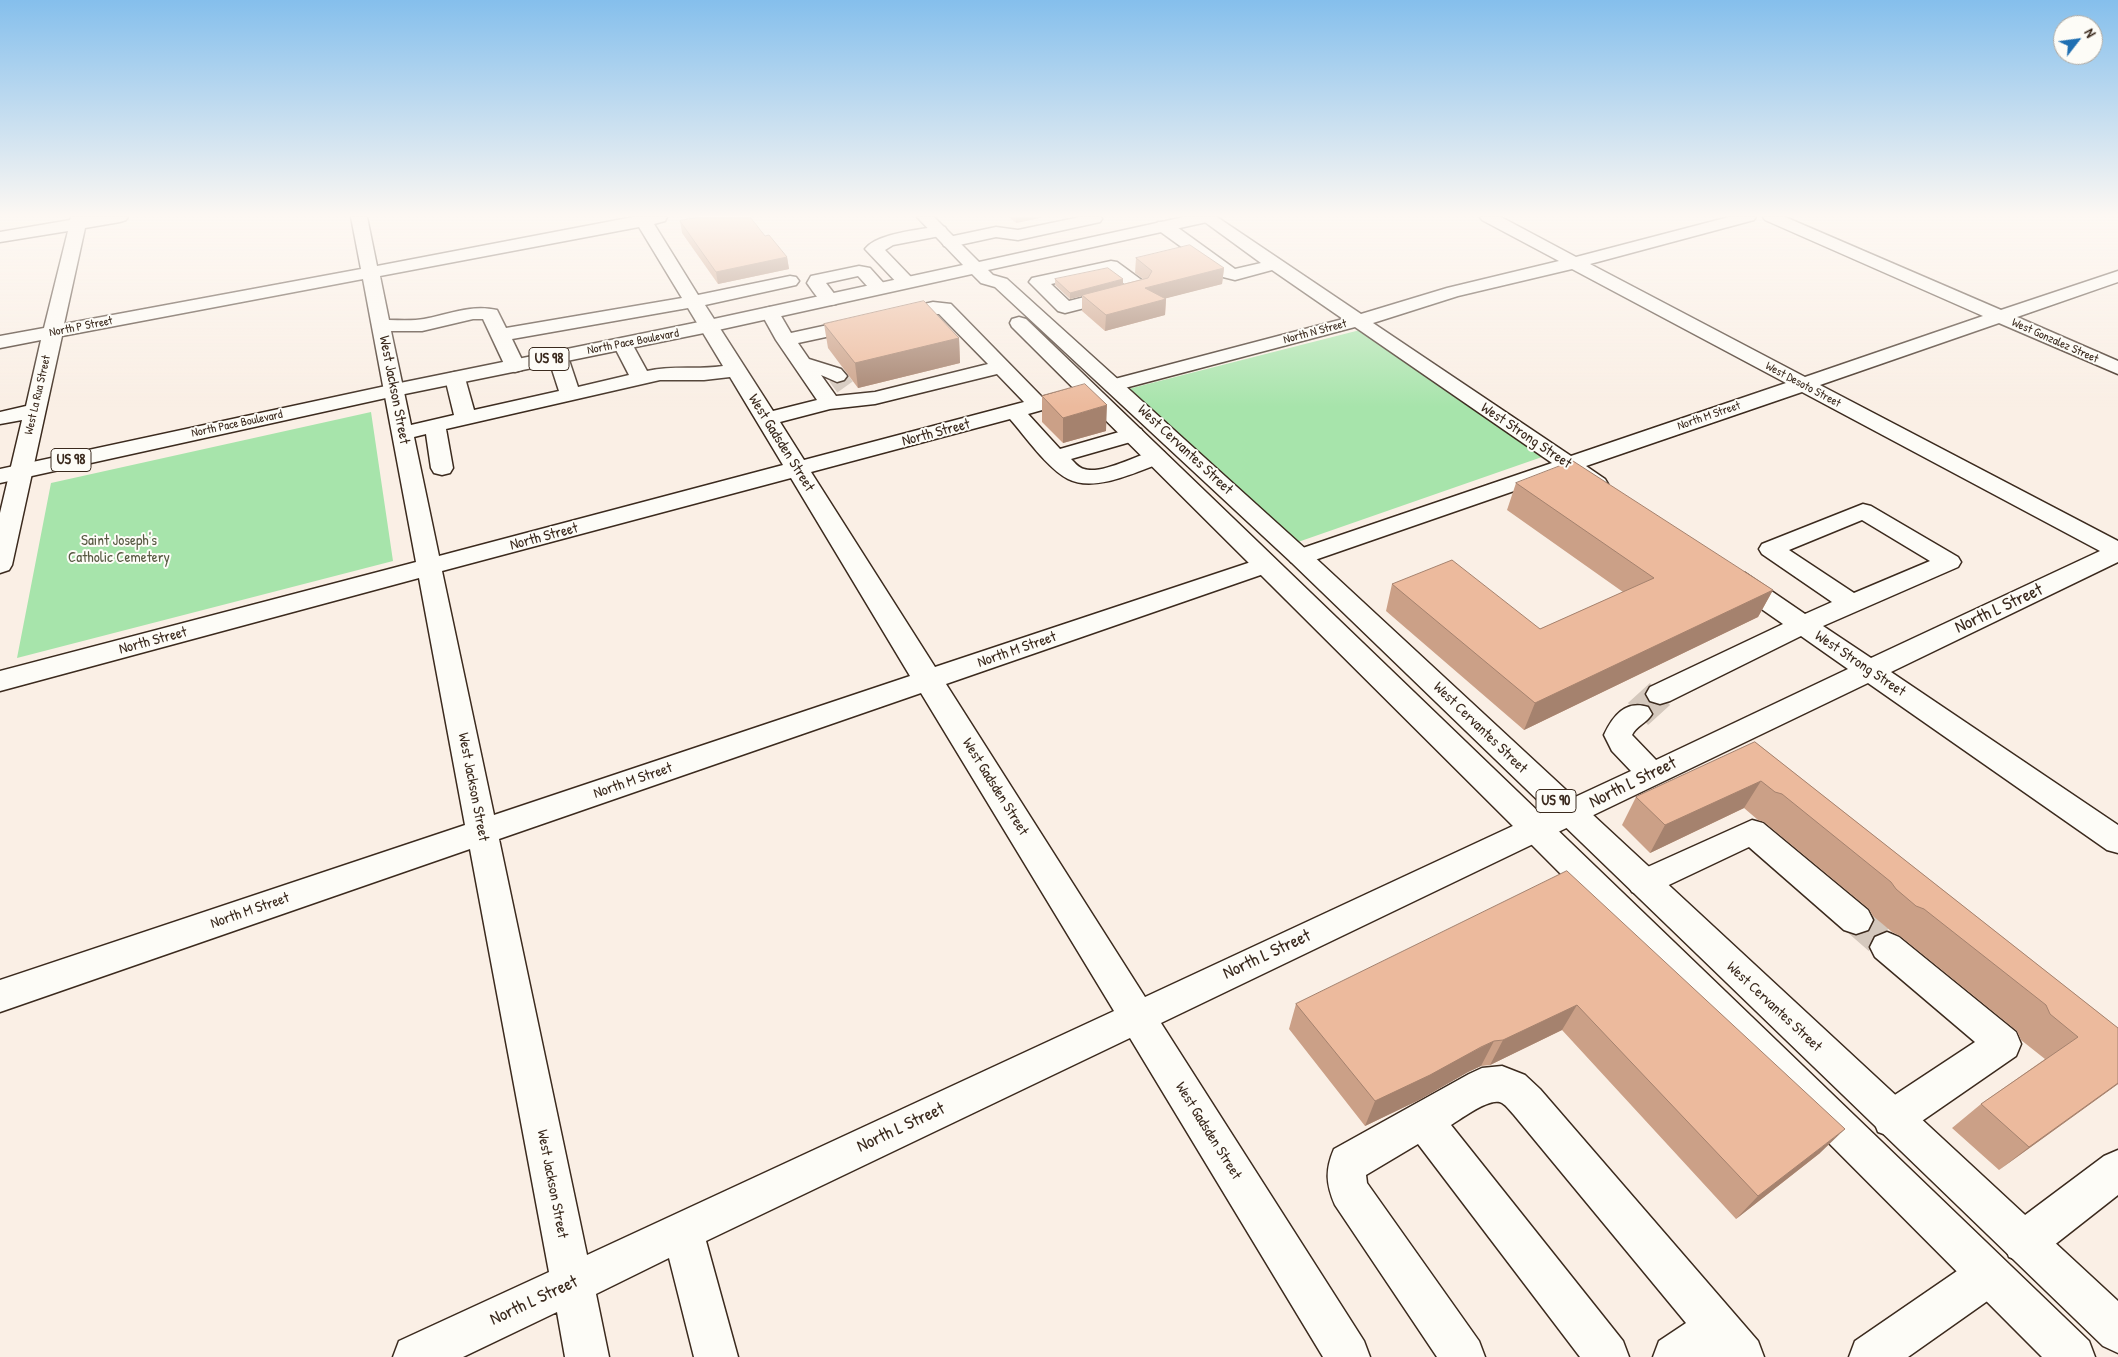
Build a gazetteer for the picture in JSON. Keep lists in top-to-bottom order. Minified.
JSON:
{"streets":{"street":["North P Street","North N Street","West Gonzalez Street","North Pace Boulevard","US 98","West Desoto Street","West Jackson Street","West La Rua Street","North M Street","North Street","West Strong Street","West Gadsden Street","West Cervantes Street","North L Street","US 90"]},"crossings":[["North P Street","West La Rua Street"],["North N Street","North Street"],["North N Street","West Strong Street"],["North N Street","West Cervantes Street"],["West Gonzalez Street","North M Street"],["North Pace Boulevard","West Jackson Street"],["North Pace Boulevard","West La Rua Street"],["North Pace Boulevard","West Gadsden Street"],["West Desoto Street","North M Street"],["West Desoto Street","North L Street"],["West Jackson Street","North M Street"],["West Jackson Street","North Street"],["West Jackson Street","North L Street"],["North M Street","West Strong Street"],["North M Street","West Gadsden Street"],["North M Street","West Cervantes Street"],["North Street","West Gadsden Street"],["North Street","West Cervantes Street"],["West Strong Street","North L Street"],["West Gadsden Street","North L Street"],["West Cervantes Street","North L Street"]],"parks":["Saint Joseph's Catholic Cemetery"],"north":"top right"}
